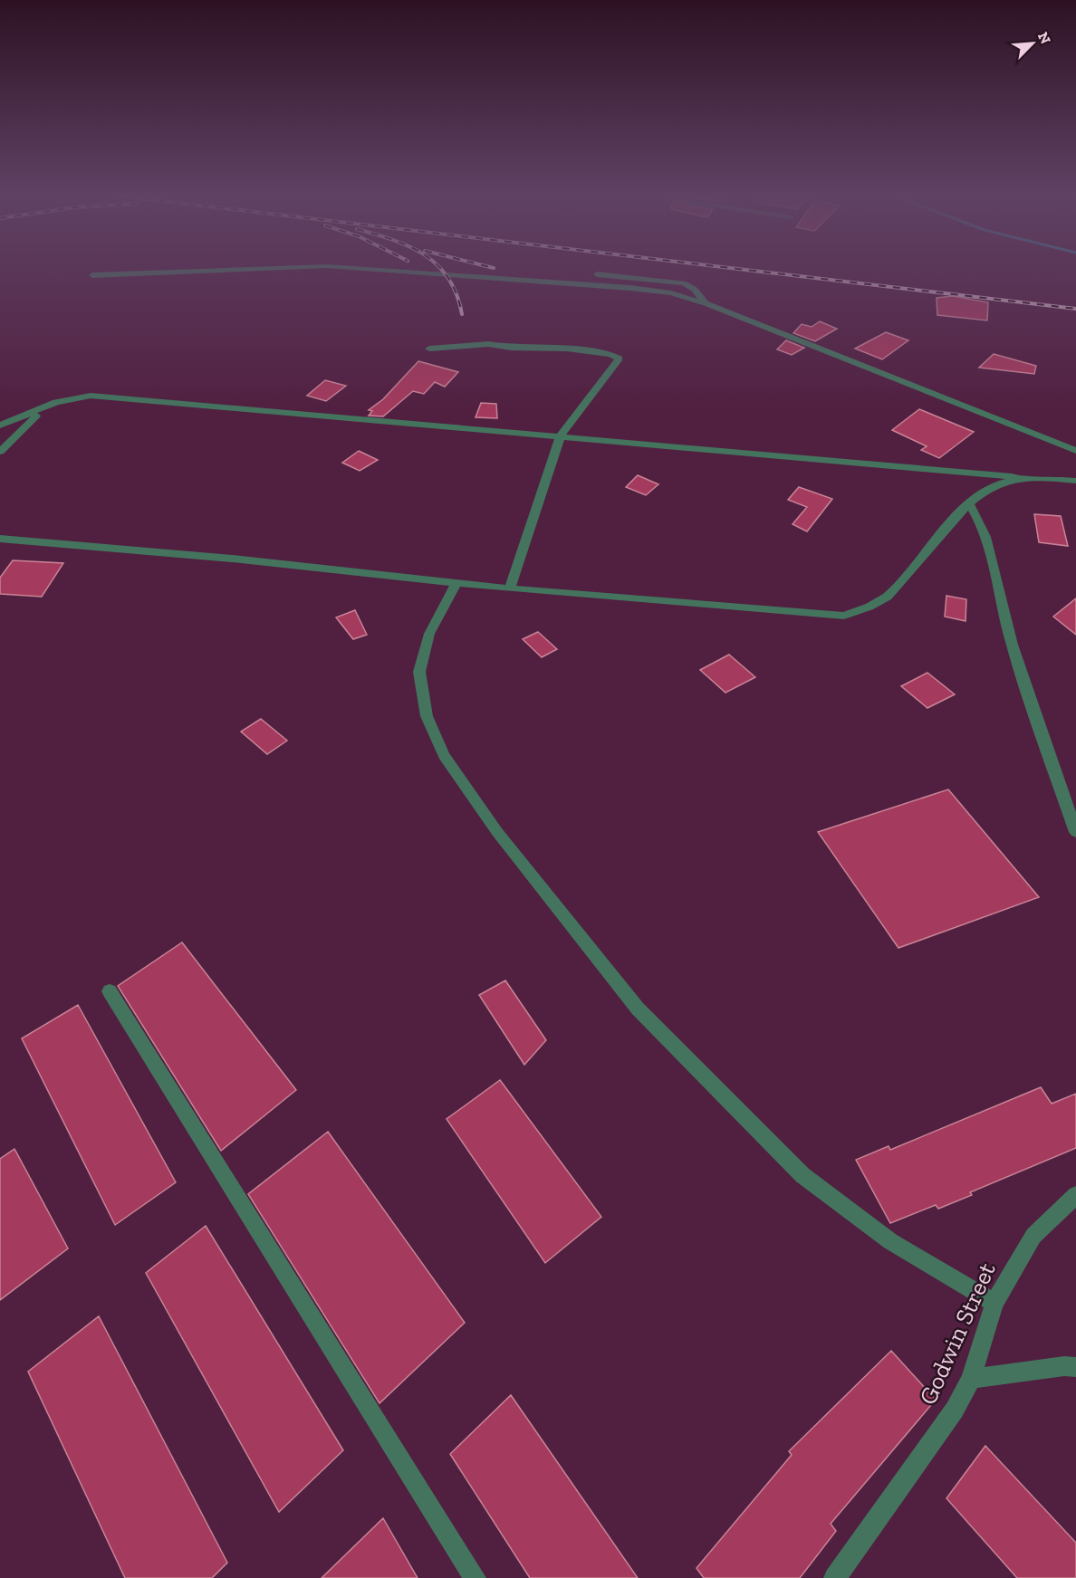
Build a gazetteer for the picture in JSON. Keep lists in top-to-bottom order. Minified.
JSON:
{"streets":{"street":["Godwin Street"]},"north":"top right"}
